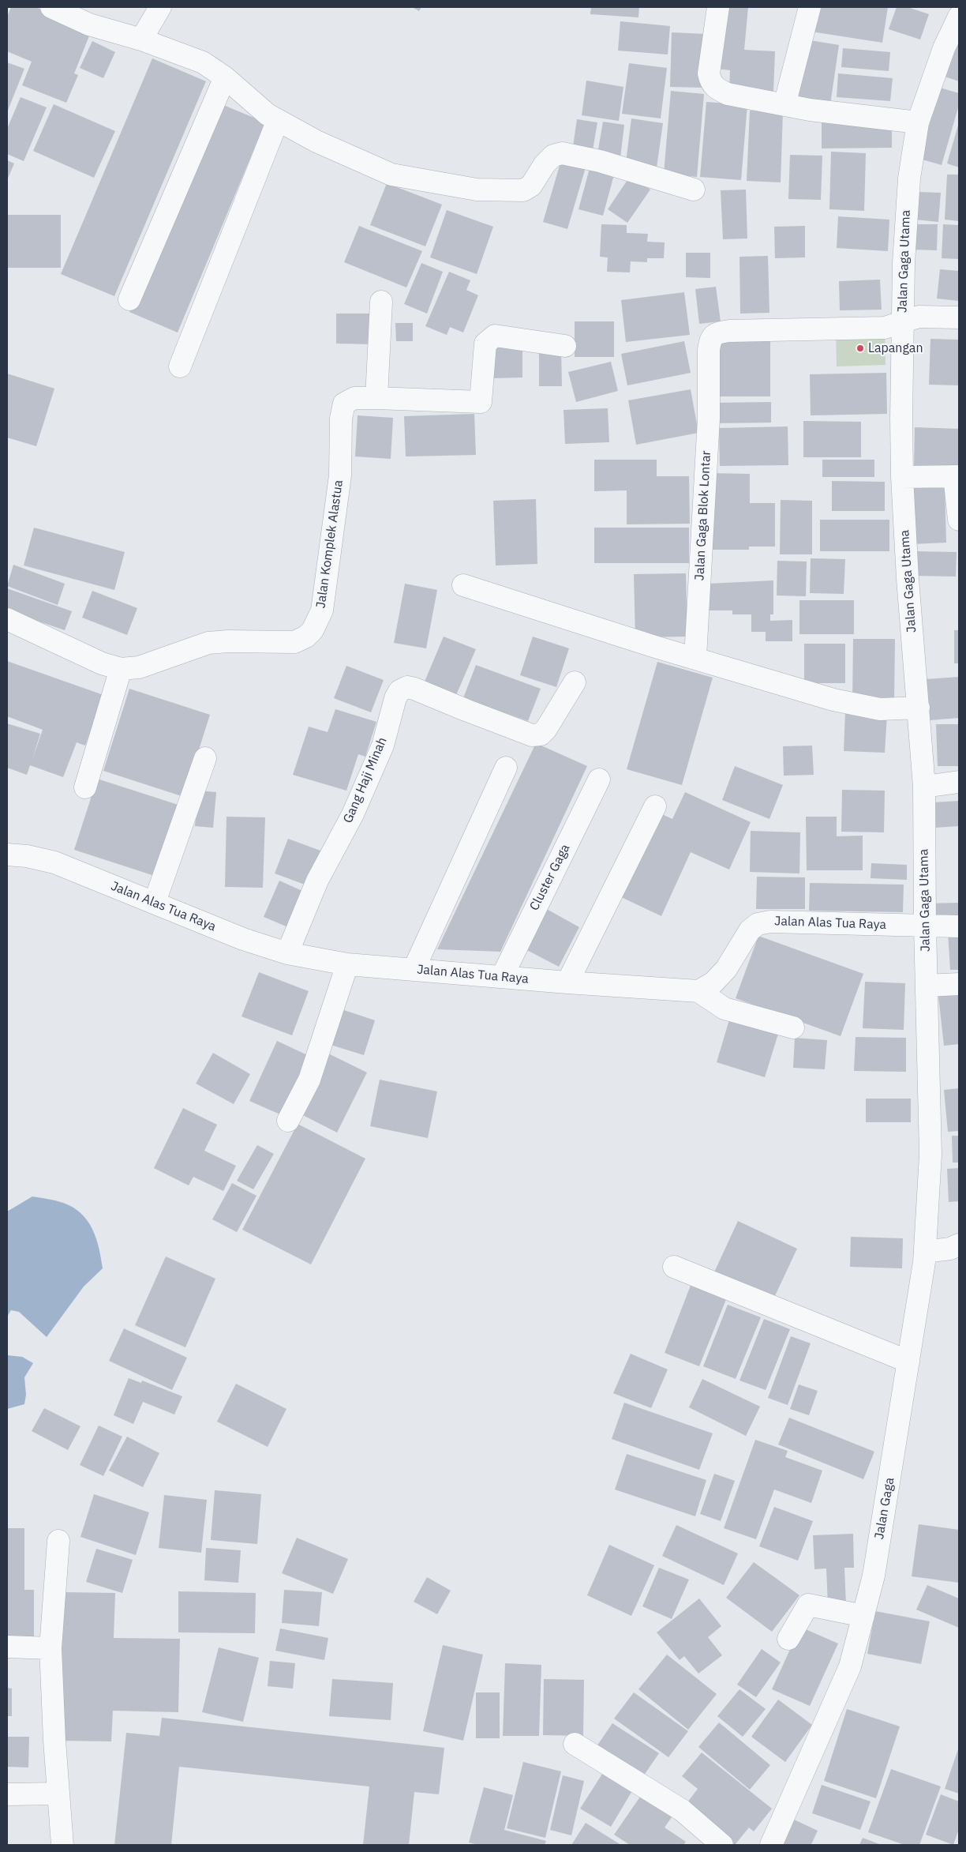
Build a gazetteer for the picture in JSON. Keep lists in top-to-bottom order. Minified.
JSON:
{"streets":{"street":["Jalan Gaga Utama","Jalan Gaga Blok Lontar","Jalan Komplek Alastua","Gang Haji Minah","Cluster Gaga","Jalan Alas Tua Raya","Jalan Gaga"]},"crossings":[["Jalan Gaga Utama","Jalan Gaga Blok Lontar"],["Jalan Gaga Utama","Jalan Alas Tua Raya"],["Jalan Gaga Utama","Jalan Gaga"],["Gang Haji Minah","Jalan Alas Tua Raya"],["Cluster Gaga","Jalan Alas Tua Raya"]],"places":["Lapangan"]}
